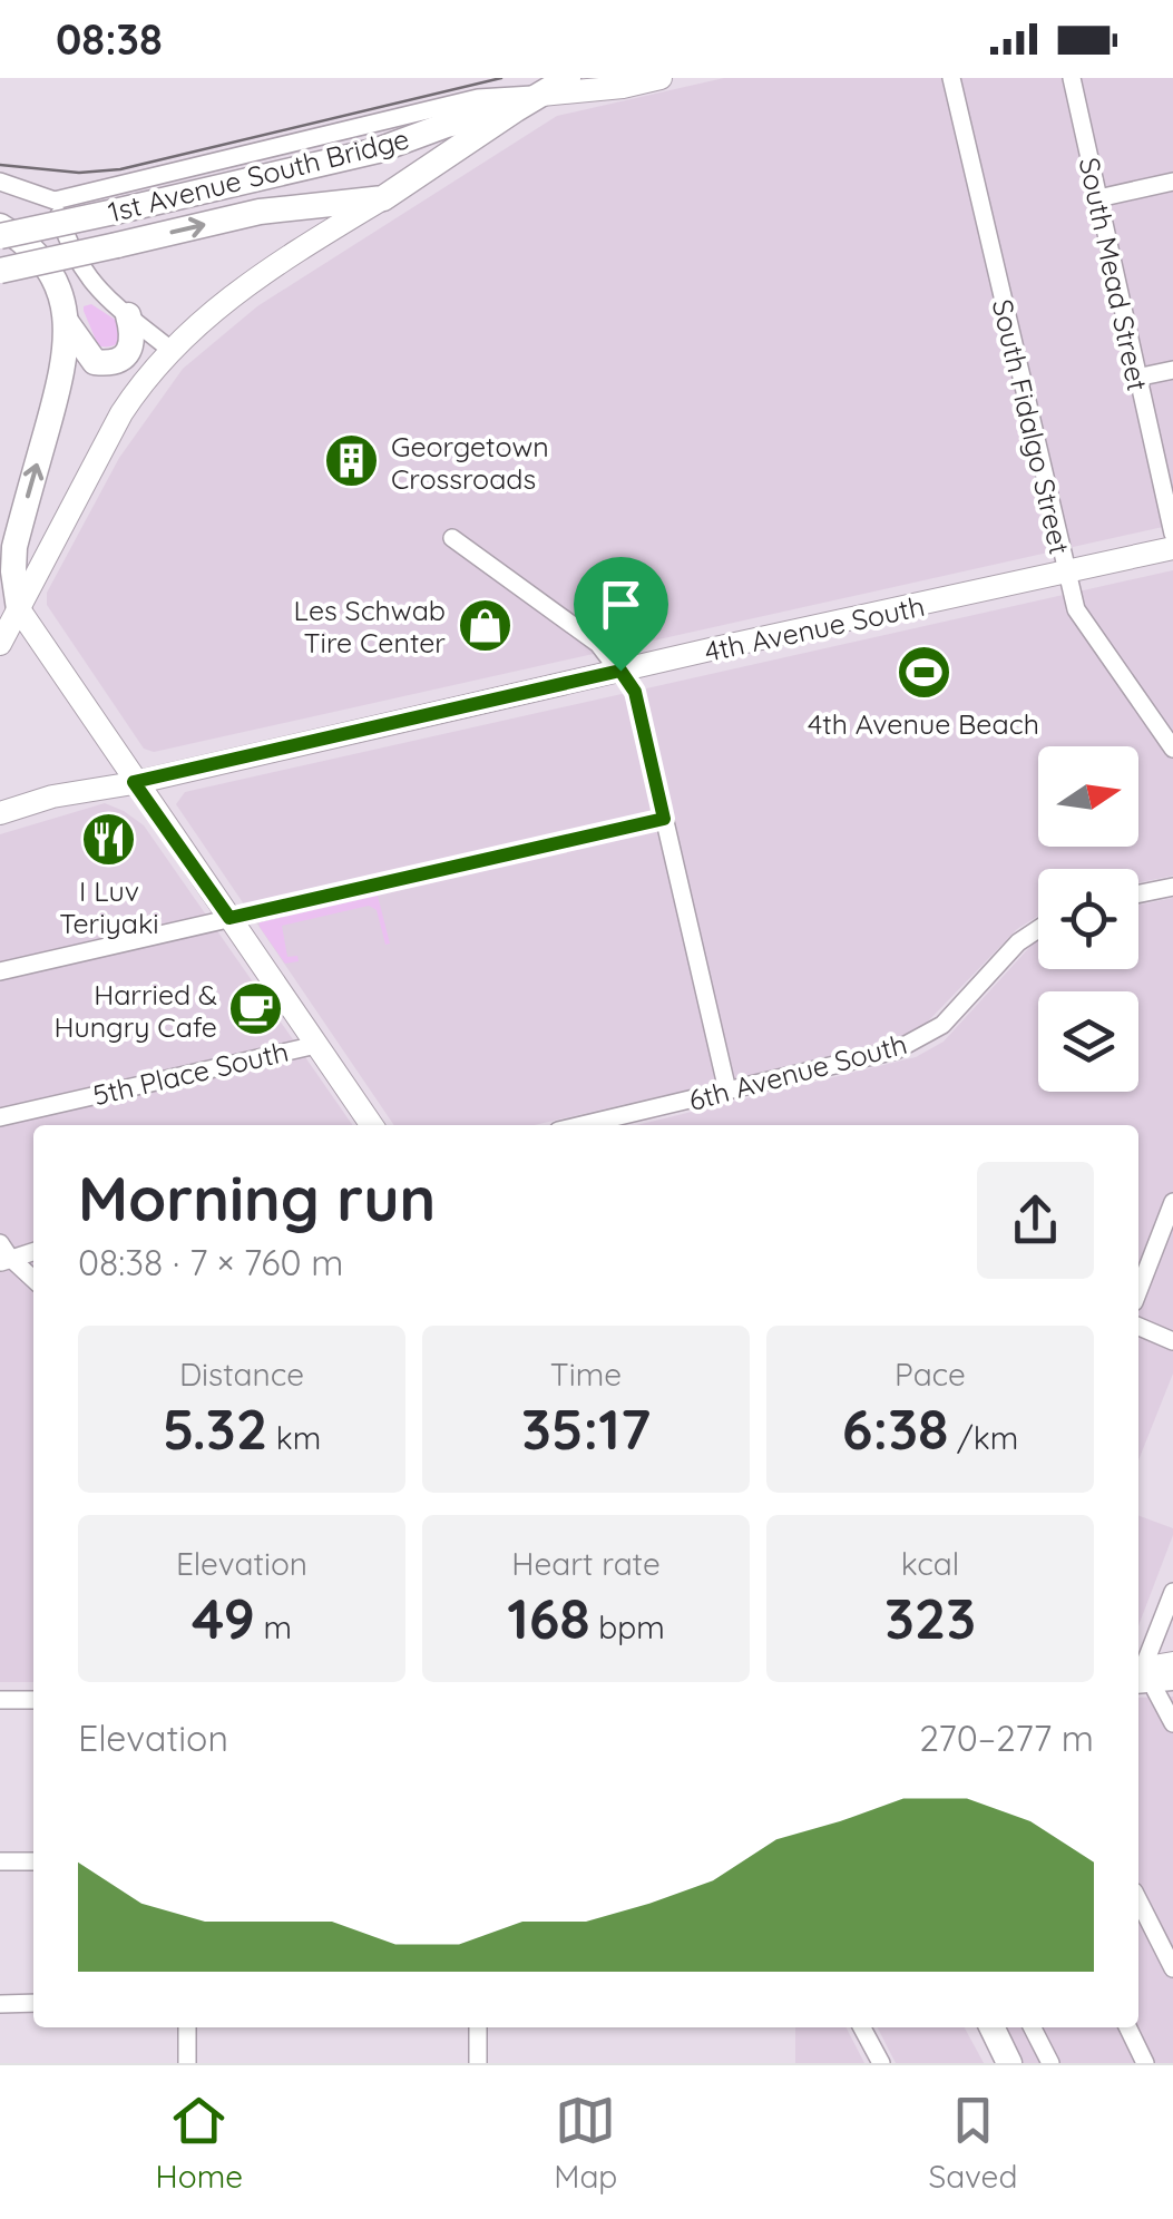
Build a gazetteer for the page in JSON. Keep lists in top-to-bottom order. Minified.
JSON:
{"streets":{"highway":["1st Avenue South Bridge"],"main road":["4th Avenue South"],"street":["South Mead Street","South Fidalgo Street","6th Avenue South","5th Place South"]},"crossings":[["South Fidalgo Street","4th Avenue South"]],"places":{"building":["Georgetown Crossroads"],"shop":["Les Schwab Tire Center"],"sports":["4th Avenue Beach"],"restaurant":["I Luv Teriyaki"],"cafe":["Harried & Hungry Cafe"]},"north":"right","page":{"status":"08:38","heading":["Morning run","08:38 · 7 × 760 m"],"stats":[["Distance","5.32 km"],["Time","35:17"],["Pace","6:38 /km"],["Elevation","49 m"],["Heart rate","168 bpm"],["kcal","323"]],"chart":["Elevation","270–277 m"],"tabs":["Home","Map","Saved"]}}
